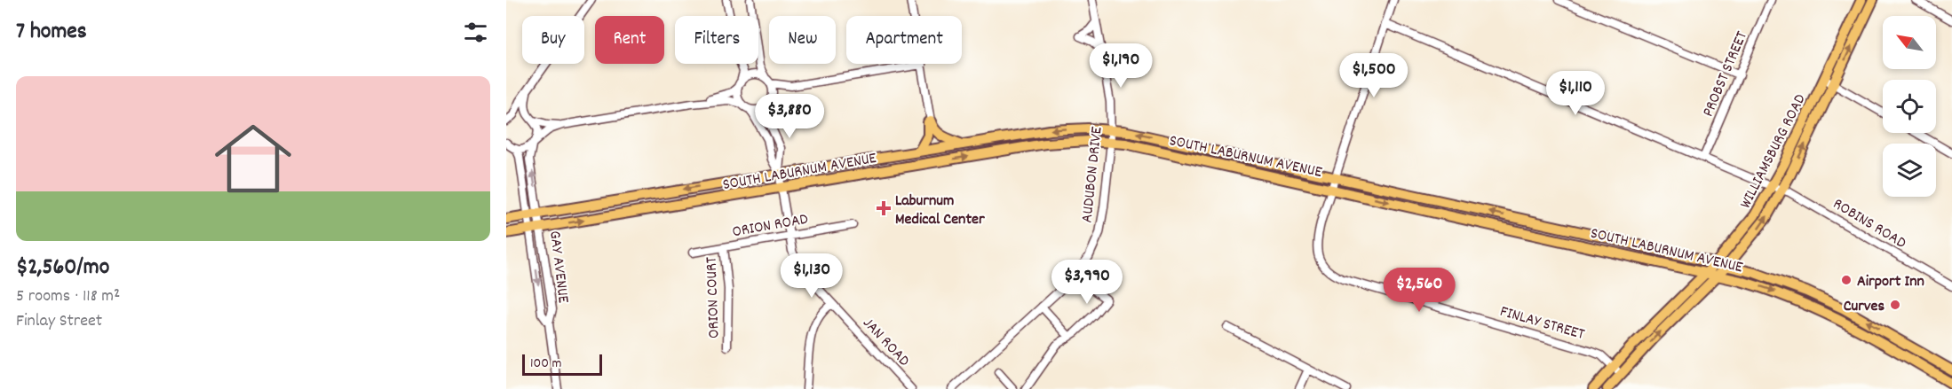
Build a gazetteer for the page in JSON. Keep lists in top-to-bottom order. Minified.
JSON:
{"streets":{"main road":["WILLIAMSBURG ROAD","SOUTH LABURNUM AVENUE"],"street":["PROBST STREET","AUDUBON DRIVE","ROBINS ROAD","ORION ROAD","GAY AVENUE","ORION COURT","FINLAY STREET","JAN ROAD"]},"crossings":[["PROBST STREET","ROBINS ROAD"],["WILLIAMSBURG ROAD","SOUTH LABURNUM AVENUE"],["WILLIAMSBURG ROAD","ROBINS ROAD"],["WILLIAMSBURG ROAD","FINLAY STREET"],["SOUTH LABURNUM AVENUE","AUDUBON DRIVE"],["SOUTH LABURNUM AVENUE","GAY AVENUE"],["SOUTH LABURNUM AVENUE","FINLAY STREET"],["SOUTH LABURNUM AVENUE","JAN ROAD"],["ROBINS ROAD","FINLAY STREET"],["ORION ROAD","ORION COURT"],["ORION ROAD","JAN ROAD"]],"places":{"health":["Laburnum Medical Center"],"other":["Airport Inn","Curves"]},"scale_bar":"100 m","north":"top left","page":{"heading":"7 homes","chip":["Buy","Rent","Filters","New","Apartment"],"price":["$1,190","$1,500","$1,110","$3,880","$1,130","$3,990","$2,560"],"list":[{"name":"$2,560/mo","note":"5 rooms · 118 m² · Finlay Street"}],"scale":"100 m"}}
